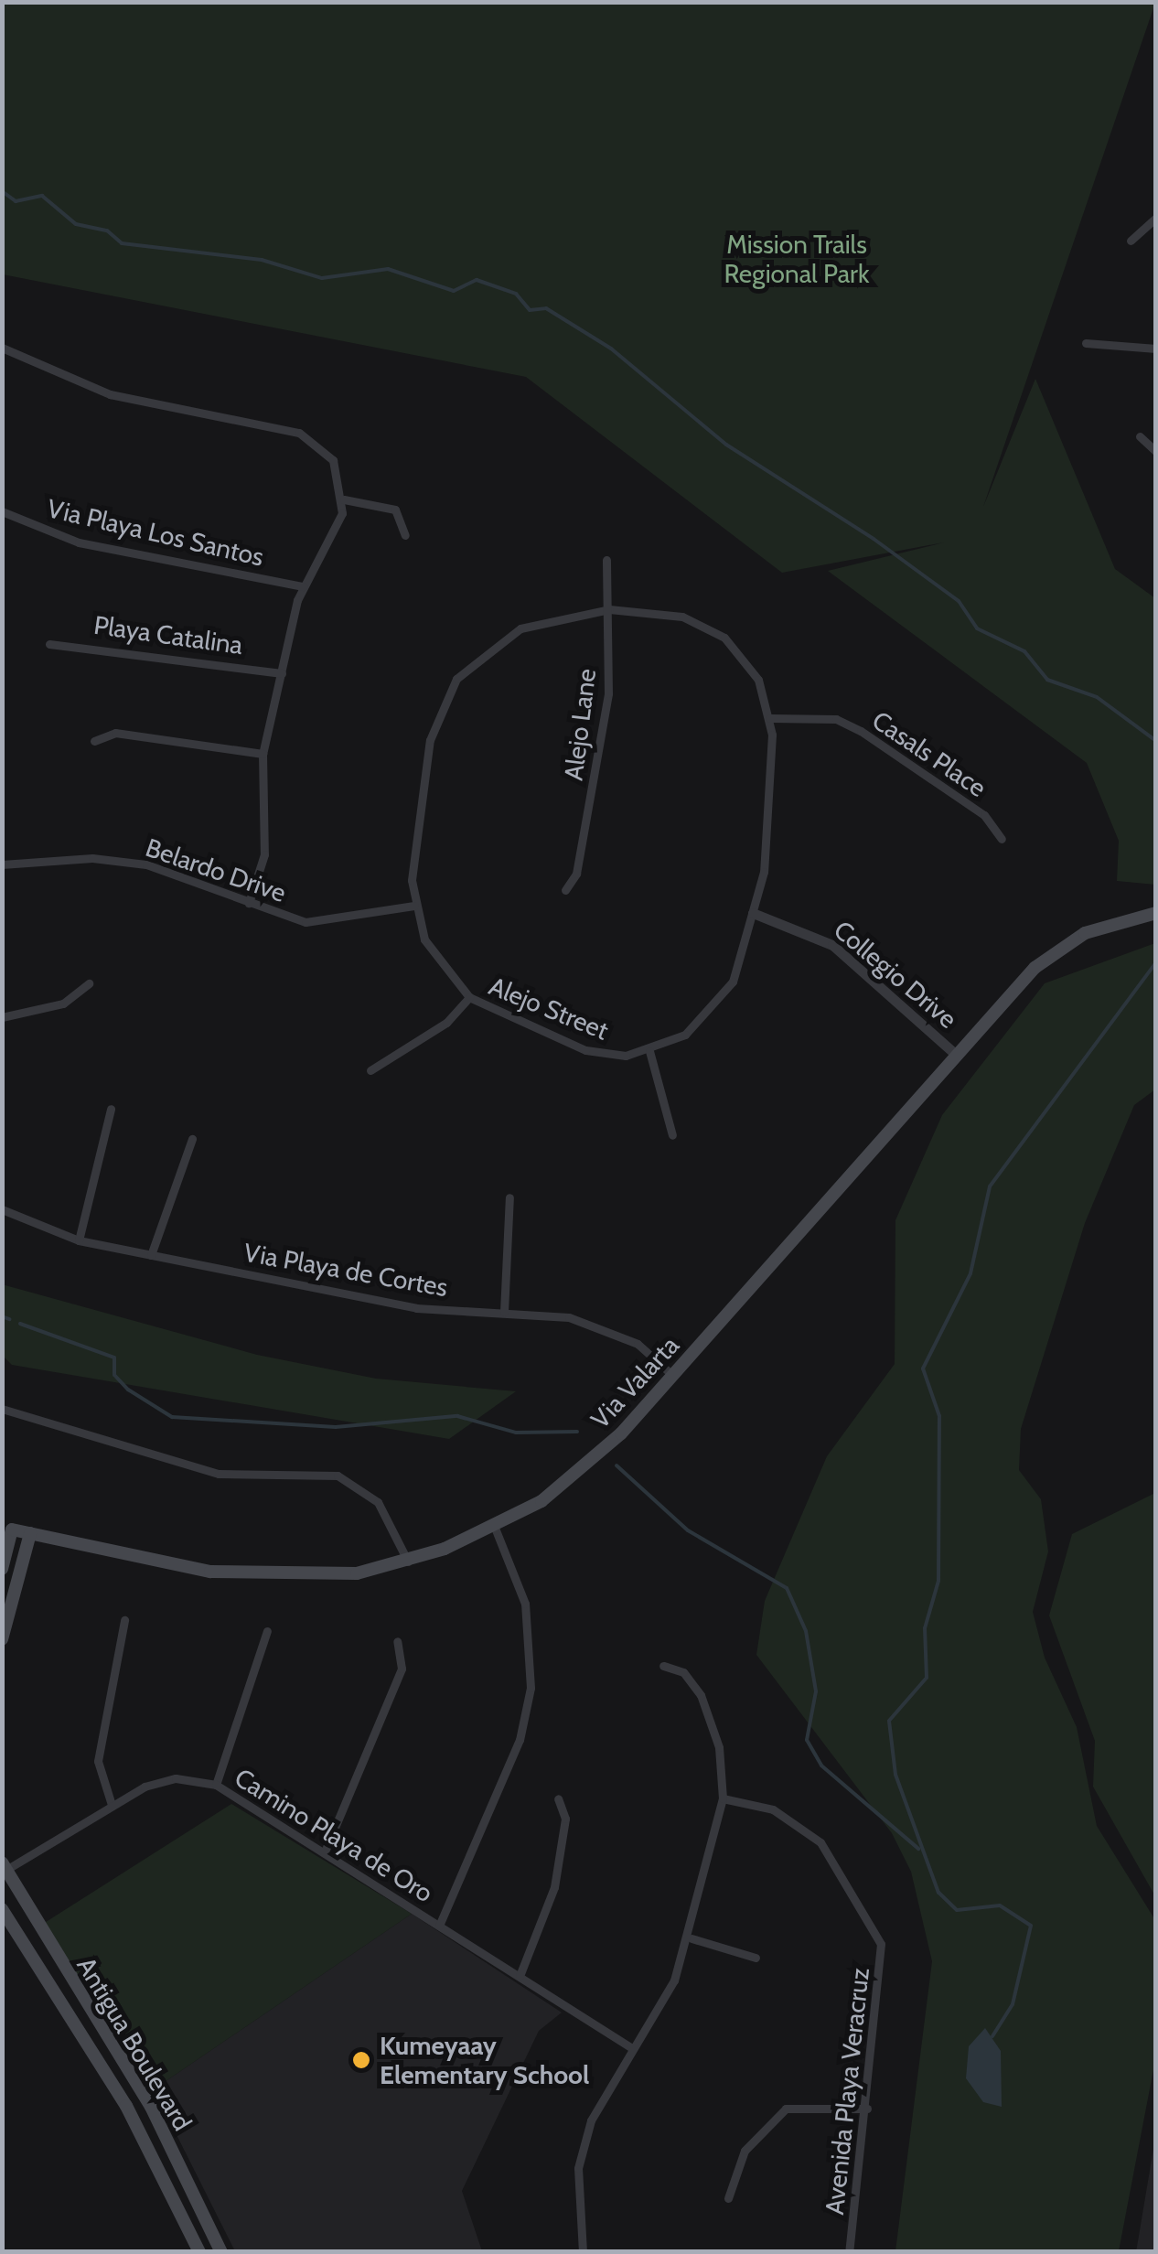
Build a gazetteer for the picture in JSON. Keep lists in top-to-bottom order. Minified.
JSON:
{"streets":{"main road":["Via Valarta","Antigua Boulevard"],"street":["Via Playa Los Santos","Playa Catalina","Alejo Lane","Casals Place","Belardo Drive","Collegio Drive","Alejo Street","Via Playa de Cortes","Camino Playa de Oro","Avenida Playa Veracruz"]},"crossings":[["Belardo Drive","Alejo Street"],["Collegio Drive","Via Valarta"],["Via Playa de Cortes","Via Valarta"],["Camino Playa de Oro","Antigua Boulevard"]],"parks":["Mission Trails Regional Park"],"places":["Kumeyaay Elementary School"]}
